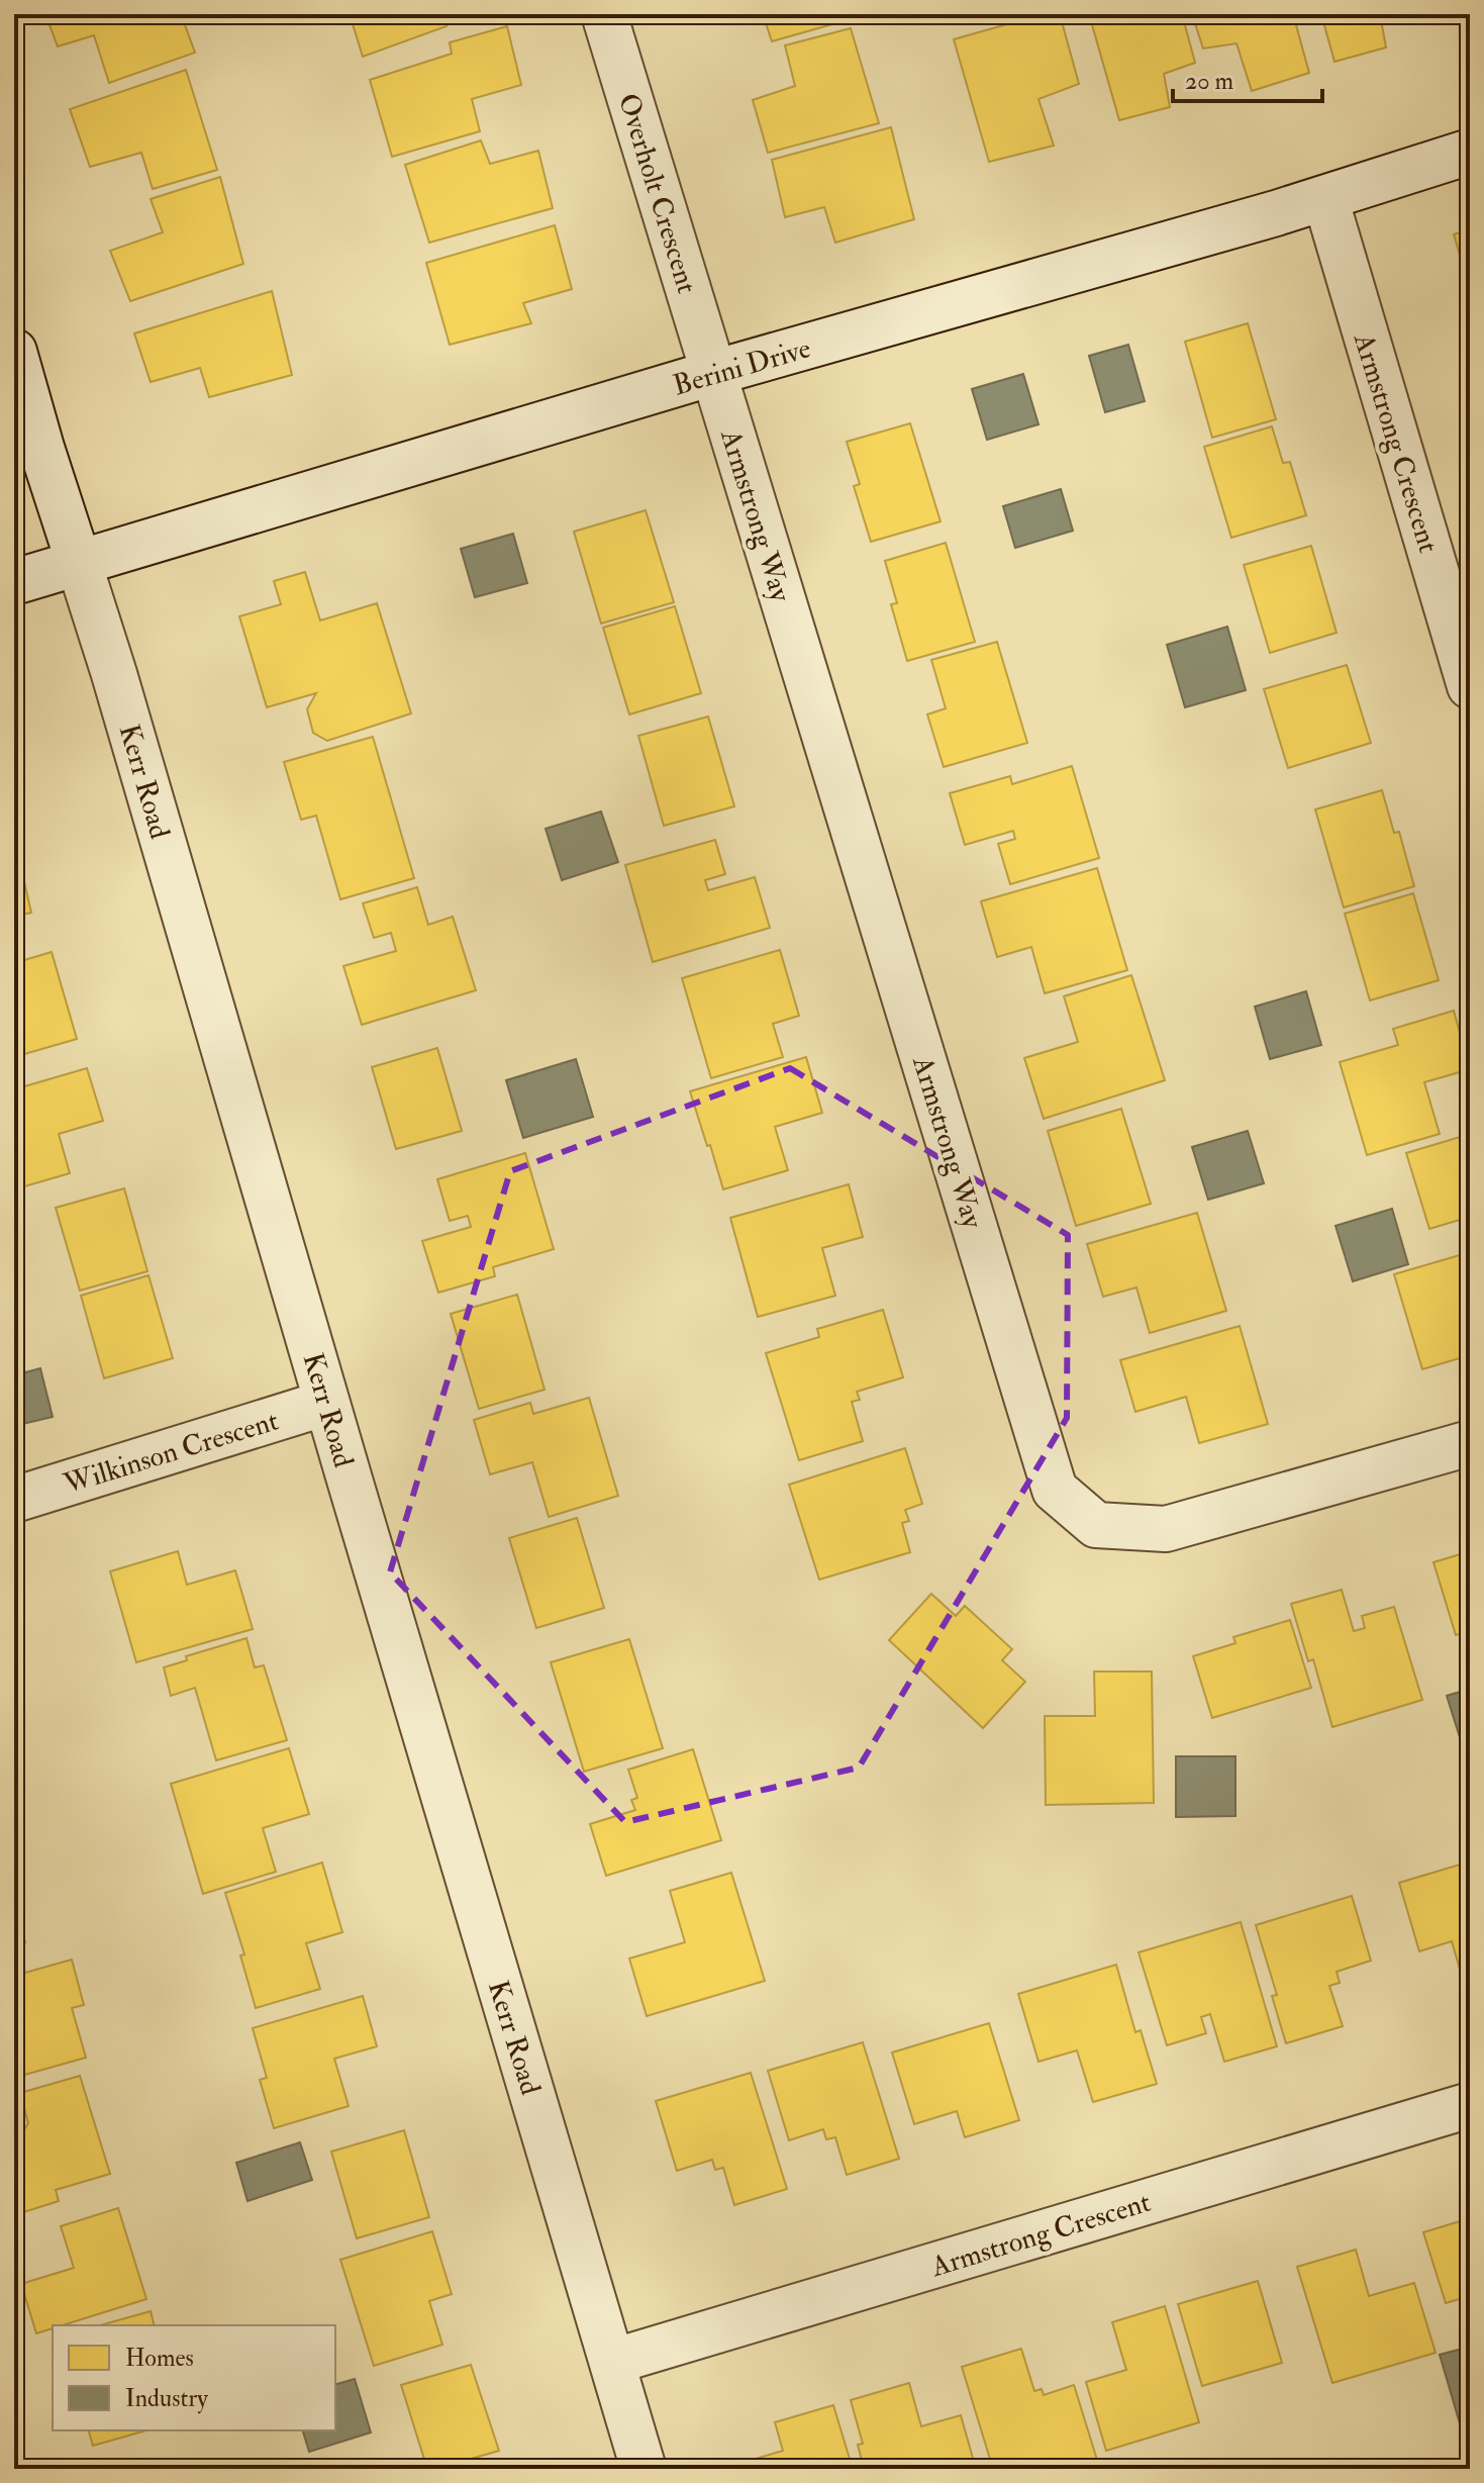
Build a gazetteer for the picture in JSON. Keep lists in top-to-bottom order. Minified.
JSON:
{"streets":{"street":["Overholt Crescent","Berini Drive","Armstrong Crescent","Armstrong Way","Kerr Road","Wilkinson Crescent"]},"crossings":[["Overholt Crescent","Berini Drive"],["Overholt Crescent","Armstrong Way"],["Berini Drive","Armstrong Crescent"],["Berini Drive","Armstrong Way"],["Berini Drive","Kerr Road"],["Armstrong Crescent","Kerr Road"],["Kerr Road","Wilkinson Crescent"]],"legend":["Homes","Industry"],"scale_bar":"20 m"}
